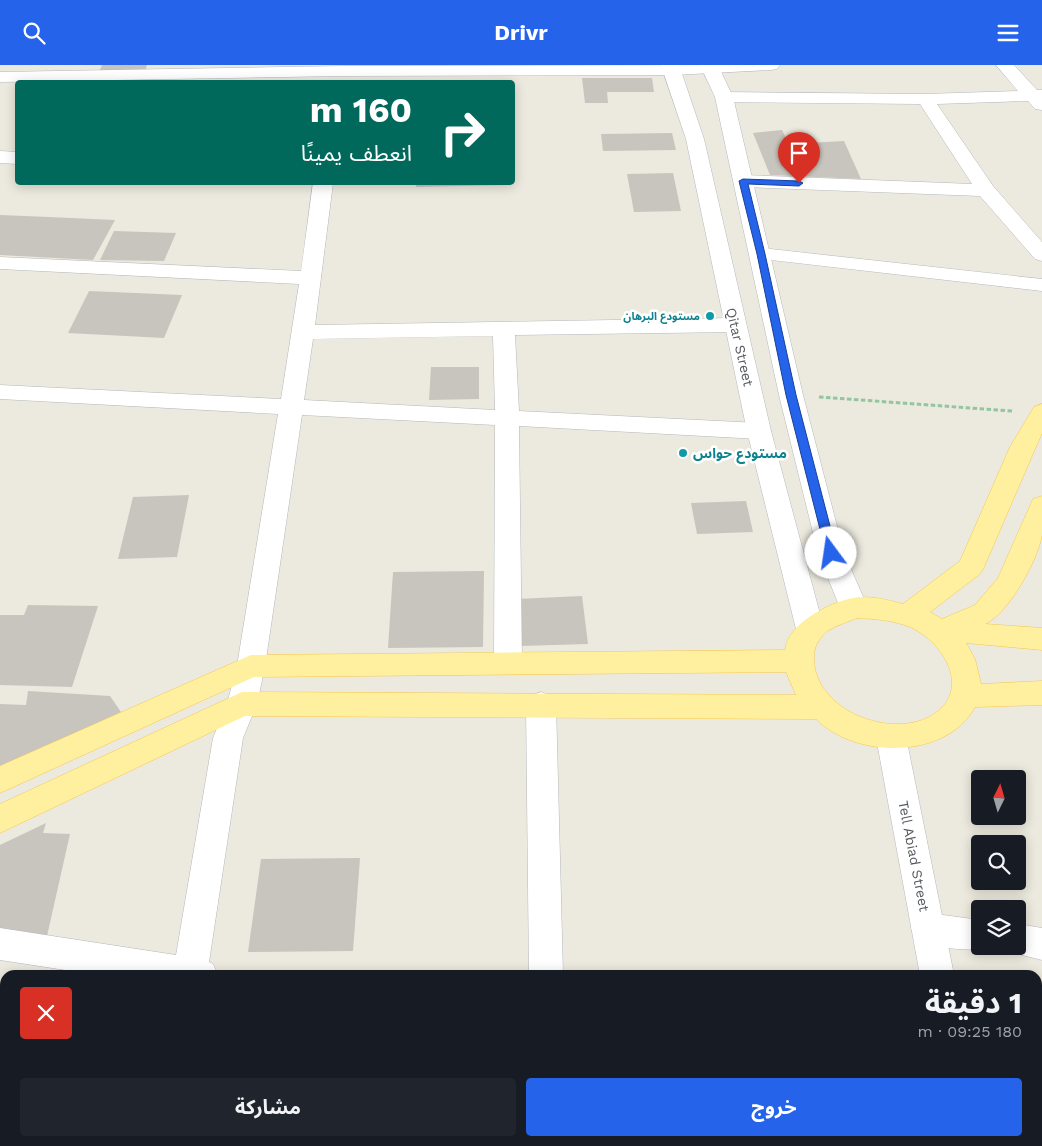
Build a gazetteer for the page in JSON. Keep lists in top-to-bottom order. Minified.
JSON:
{"streets":{"street":["Qitar Street","Tell Abiad Street"]},"crossings":[["Qitar Street","Tell Abiad Street"]],"places":["مستودع البرهان","مستودع حواس"],"north":"top","page":{"header":"Drivr","turn":["160 m","انعطف يمينًا"],"heading":["1 دقيقة","180 m · 09:25"],"buttons":["خروج","مشاركة"]}}
